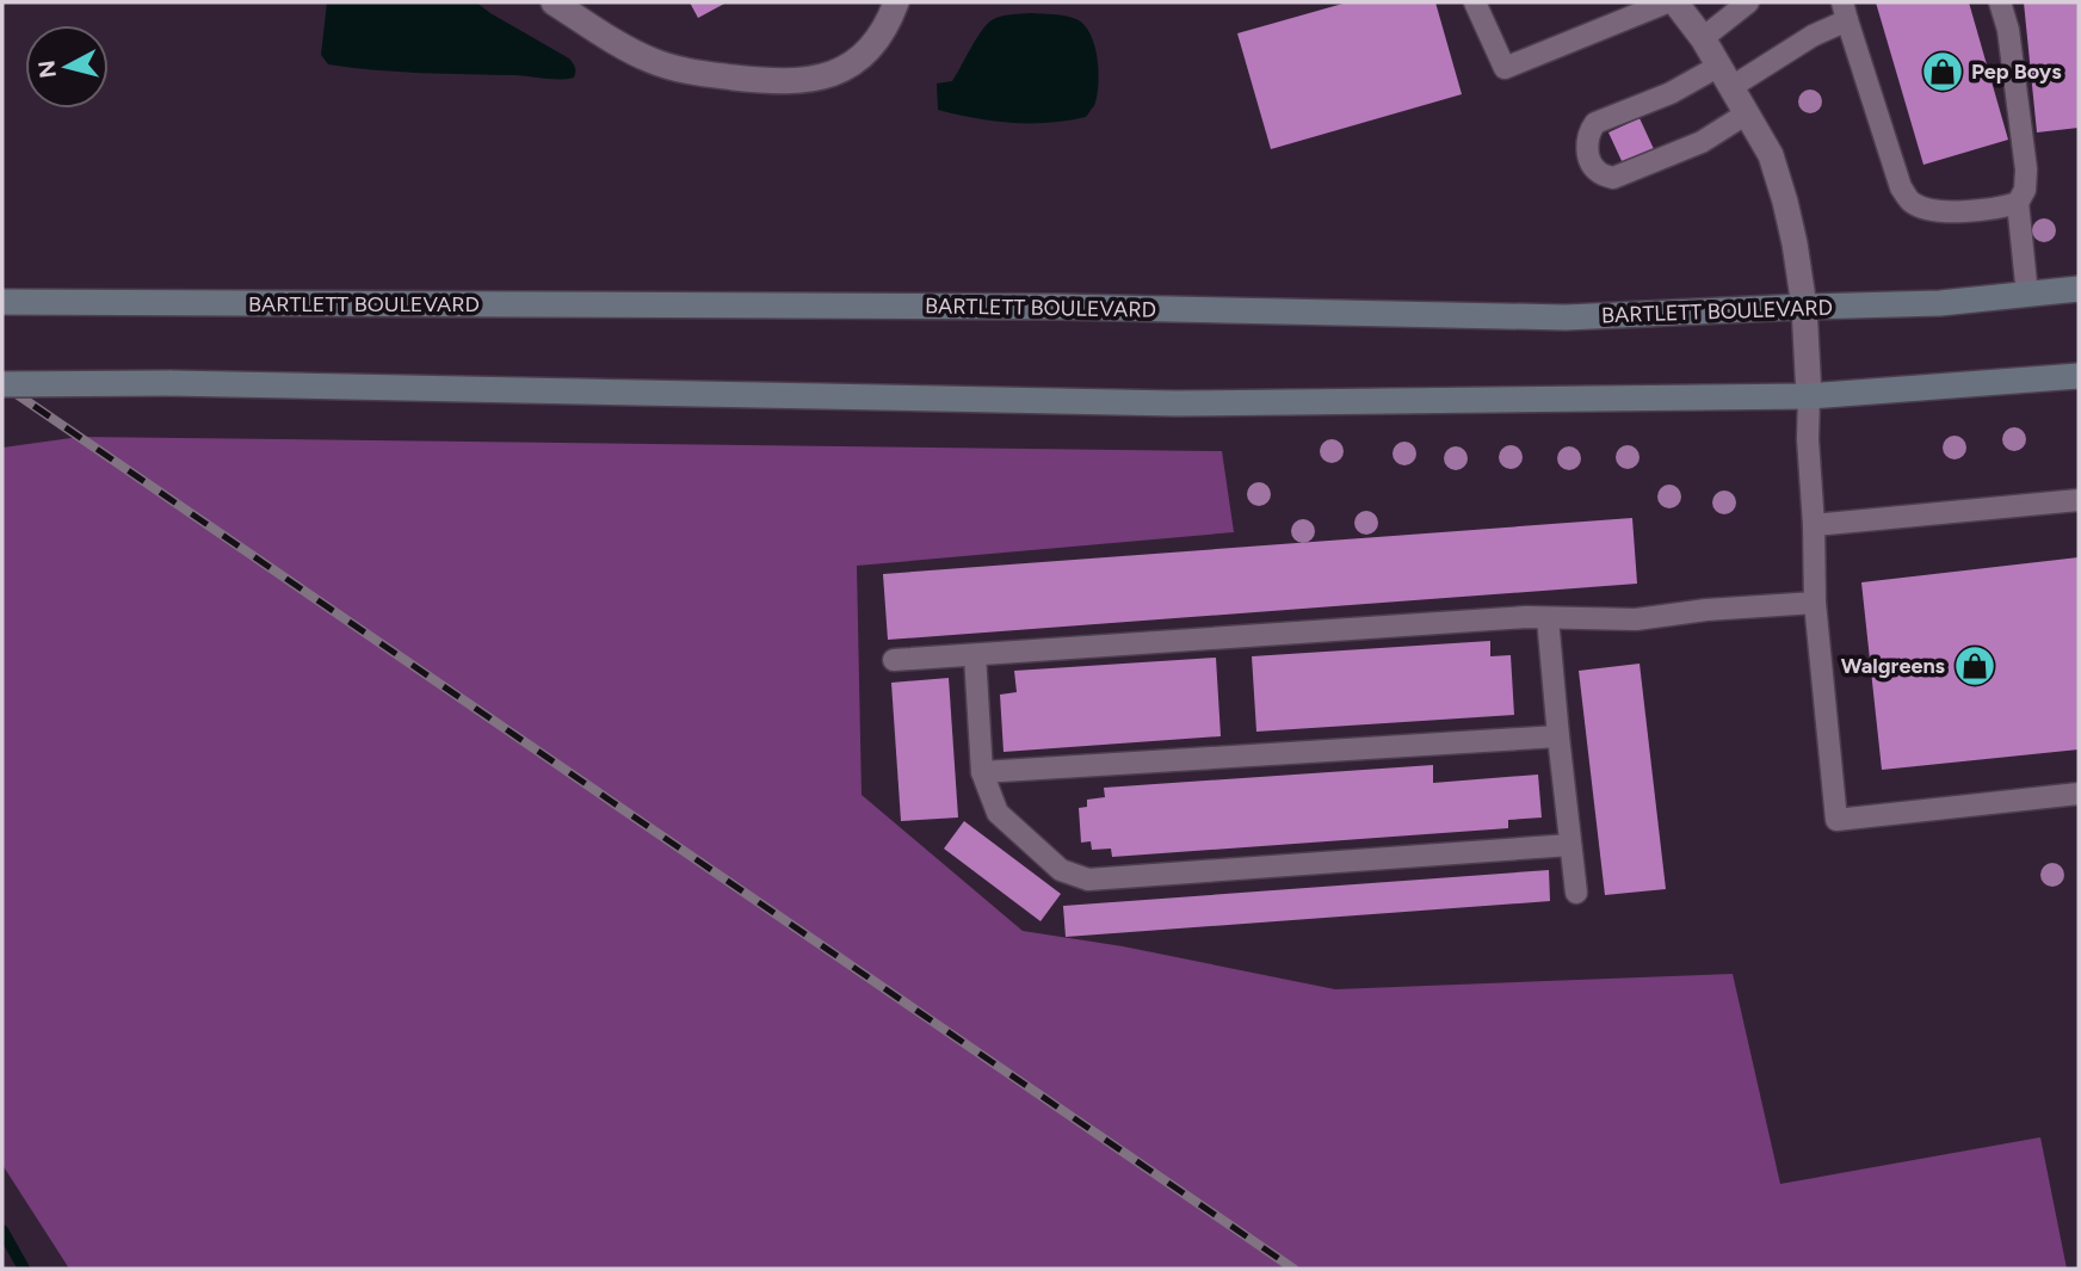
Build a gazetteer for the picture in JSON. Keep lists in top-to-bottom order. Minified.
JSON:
{"streets":{"main road":["BARTLETT BOULEVARD"]},"places":{"shop":["Pep Boys","Walgreens"]},"north":"left"}
